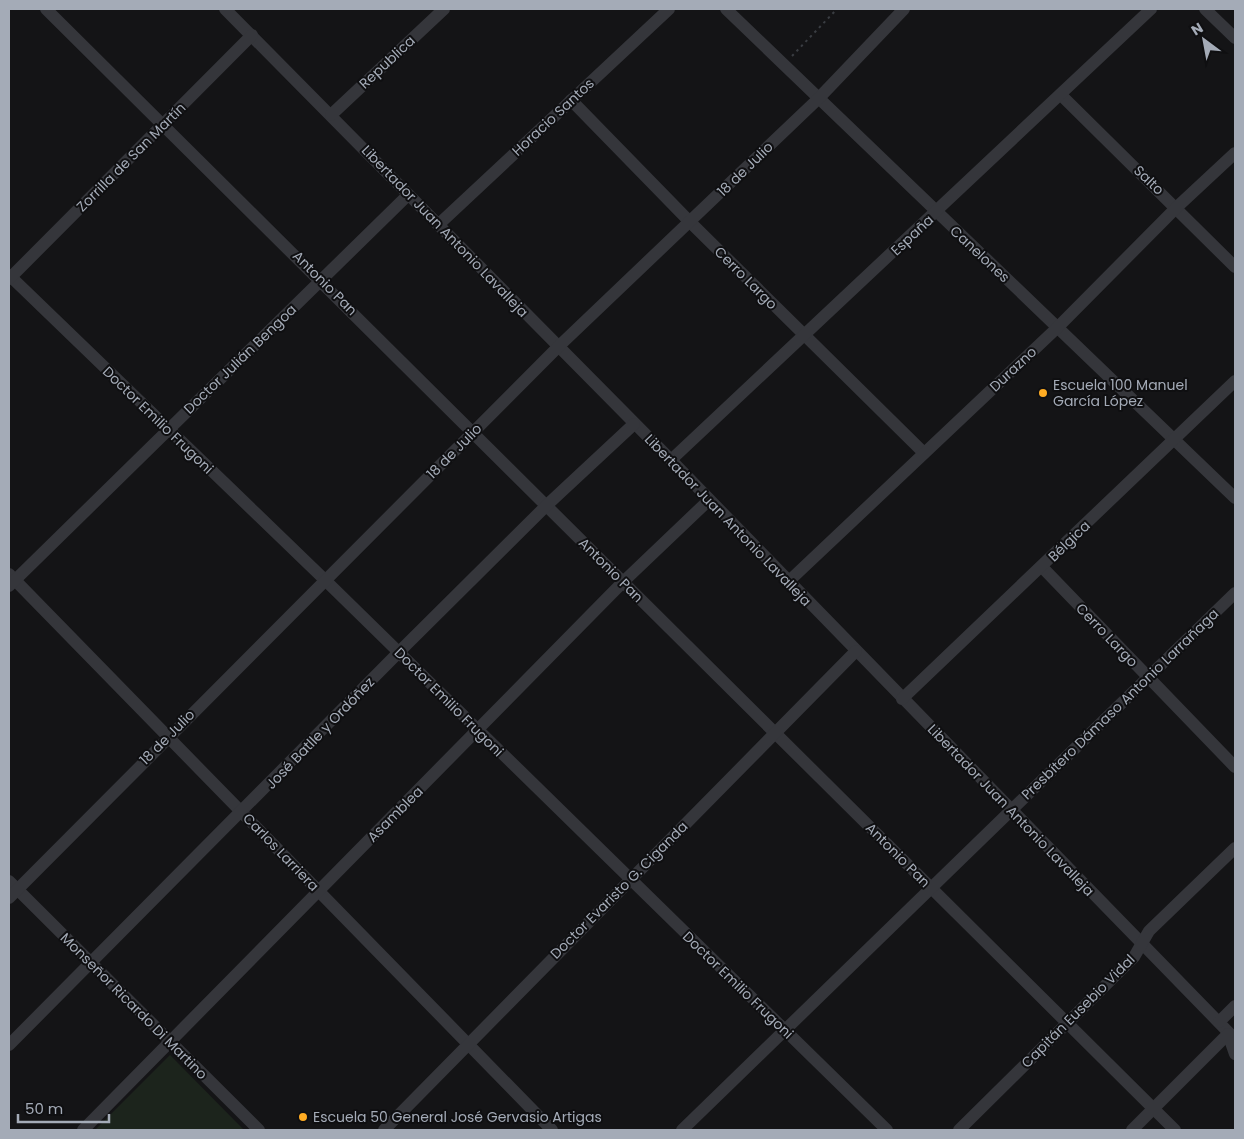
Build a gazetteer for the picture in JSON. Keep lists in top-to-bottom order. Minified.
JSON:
{"streets":{"street":["Republica","Horacio Santos","Zorrilla de San Martín","18 de Julio","Salto","Libertador Juan Antonio Lavalleja","España","Canelones","Cerro Largo","Antonio Pan","Doctor Julián Bengoa","Durazno","Doctor Emilio Frugoni","Bélgica","Presbítero Dámaso Antonio Larrañaga","José Batlle y Ordóñez","Asamblea","Carlos Larriera","Doctor Evaristo G. Ciganda","Monseñor Ricardo Di Martino","Capitán Eusebio Vidal"]},"crossings":[["Republica","Libertador Juan Antonio Lavalleja"],["Horacio Santos","Libertador Juan Antonio Lavalleja"],["Horacio Santos","Cerro Largo"],["Zorrilla de San Martín","Libertador Juan Antonio Lavalleja"],["Zorrilla de San Martín","Antonio Pan"],["Zorrilla de San Martín","Doctor Emilio Frugoni"],["18 de Julio","Libertador Juan Antonio Lavalleja"],["18 de Julio","Canelones"],["18 de Julio","Cerro Largo"],["18 de Julio","Antonio Pan"],["18 de Julio","Doctor Emilio Frugoni"],["18 de Julio","Carlos Larriera"],["18 de Julio","Monseñor Ricardo Di Martino"],["Salto","España"],["Salto","Durazno"],["Libertador Juan Antonio Lavalleja","España"],["Libertador Juan Antonio Lavalleja","Doctor Julián Bengoa"],["Libertador Juan Antonio Lavalleja","Durazno"],["Libertador Juan Antonio Lavalleja","Bélgica"],["Libertador Juan Antonio Lavalleja","Presbítero Dámaso Antonio Larrañaga"],["Libertador Juan Antonio Lavalleja","José Batlle y Ordóñez"],["Libertador Juan Antonio Lavalleja","Asamblea"],["Libertador Juan Antonio Lavalleja","Doctor Evaristo G. Ciganda"],["Libertador Juan Antonio Lavalleja","Capitán Eusebio Vidal"],["España","Canelones"],["España","Cerro Largo"],["Canelones","Durazno"],["Canelones","Bélgica"],["Cerro Largo","Durazno"],["Cerro Largo","Bélgica"],["Cerro Largo","Presbítero Dámaso Antonio Larrañaga"],["Antonio Pan","Doctor Julián Bengoa"],["Antonio Pan","Presbítero Dámaso Antonio Larrañaga"],["Antonio Pan","José Batlle y Ordóñez"],["Antonio Pan","Asamblea"],["Antonio Pan","Doctor Evaristo G. Ciganda"],["Antonio Pan","Capitán Eusebio Vidal"],["Doctor Julián Bengoa","Doctor Emilio Frugoni"],["Doctor Julián Bengoa","Carlos Larriera"],["Doctor Emilio Frugoni","Presbítero Dámaso Antonio Larrañaga"],["Doctor Emilio Frugoni","José Batlle y Ordóñez"],["Doctor Emilio Frugoni","Asamblea"],["Doctor Emilio Frugoni","Doctor Evaristo G. Ciganda"],["José Batlle y Ordóñez","Carlos Larriera"],["José Batlle y Ordóñez","Monseñor Ricardo Di Martino"],["Asamblea","Carlos Larriera"],["Asamblea","Monseñor Ricardo Di Martino"],["Carlos Larriera","Doctor Evaristo G. Ciganda"]],"places":["Escuela 100 Manuel García López","Escuela 50 General José Gervasio Artigas"],"scale_bar":"50 m","north":"top left"}
